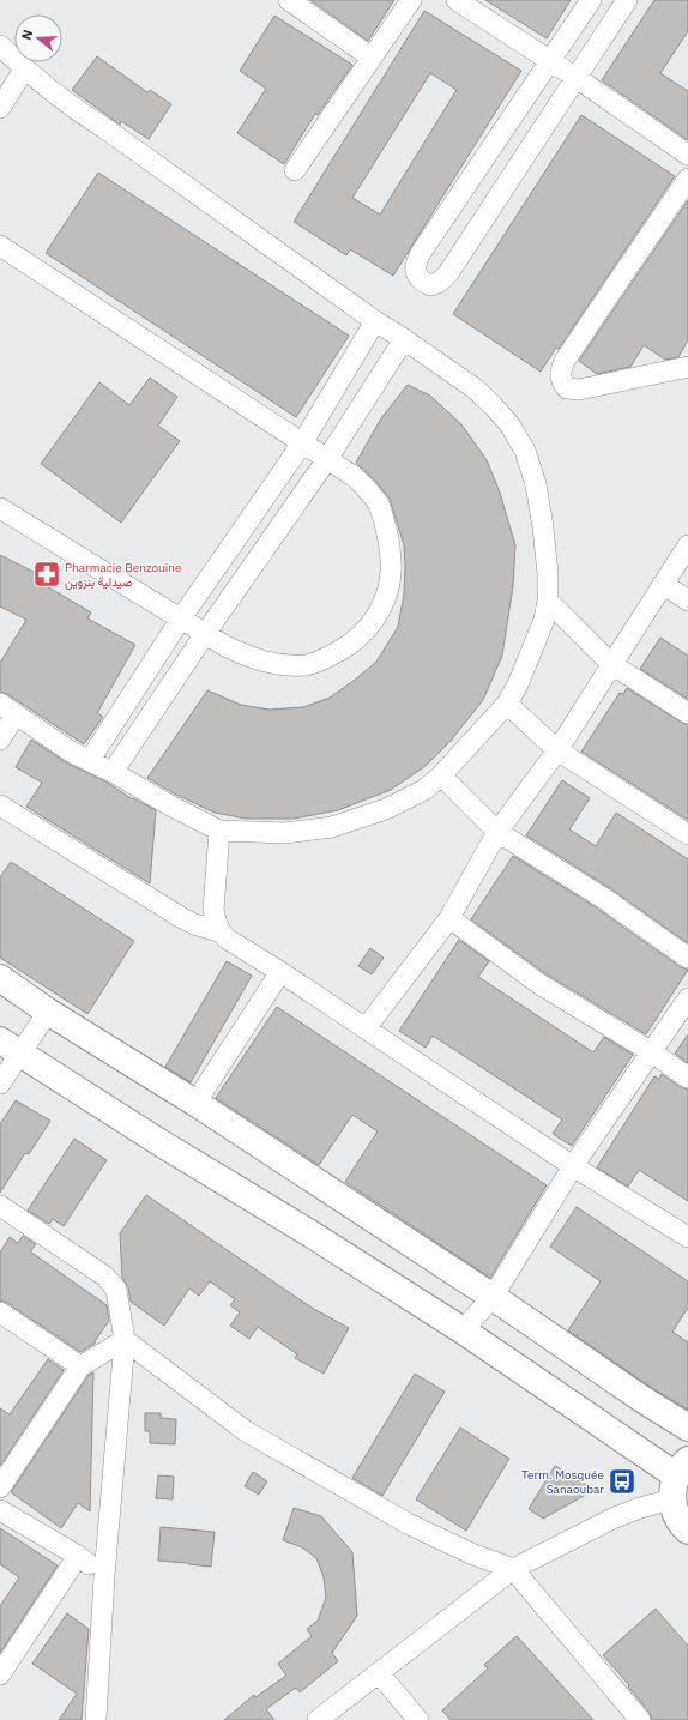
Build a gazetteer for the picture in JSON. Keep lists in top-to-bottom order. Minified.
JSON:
{"places":{"pharmacy":["Pharmacie Benzouine صيدلية بنزوين"],"bus stop":["Term. Mosquée Sanaoubar"]},"north":"left"}
